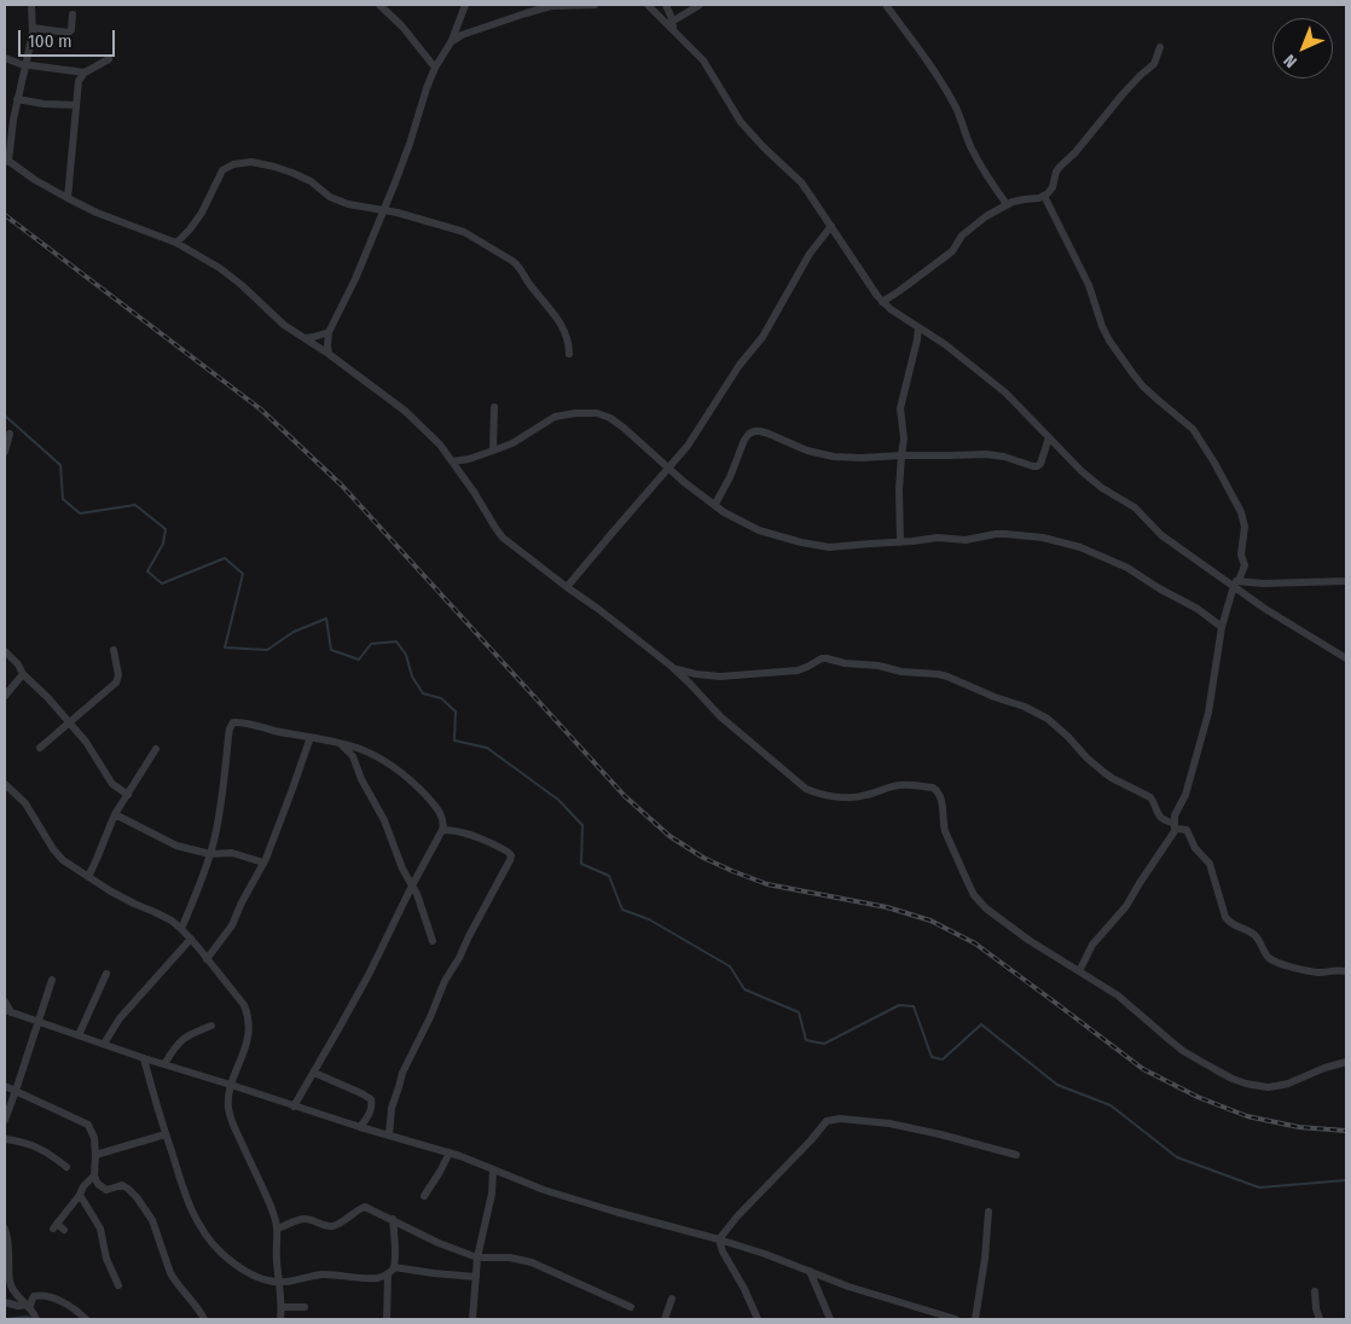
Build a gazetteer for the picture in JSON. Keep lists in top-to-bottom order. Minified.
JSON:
{"scale_bar":"100 m","north":"bottom left"}
